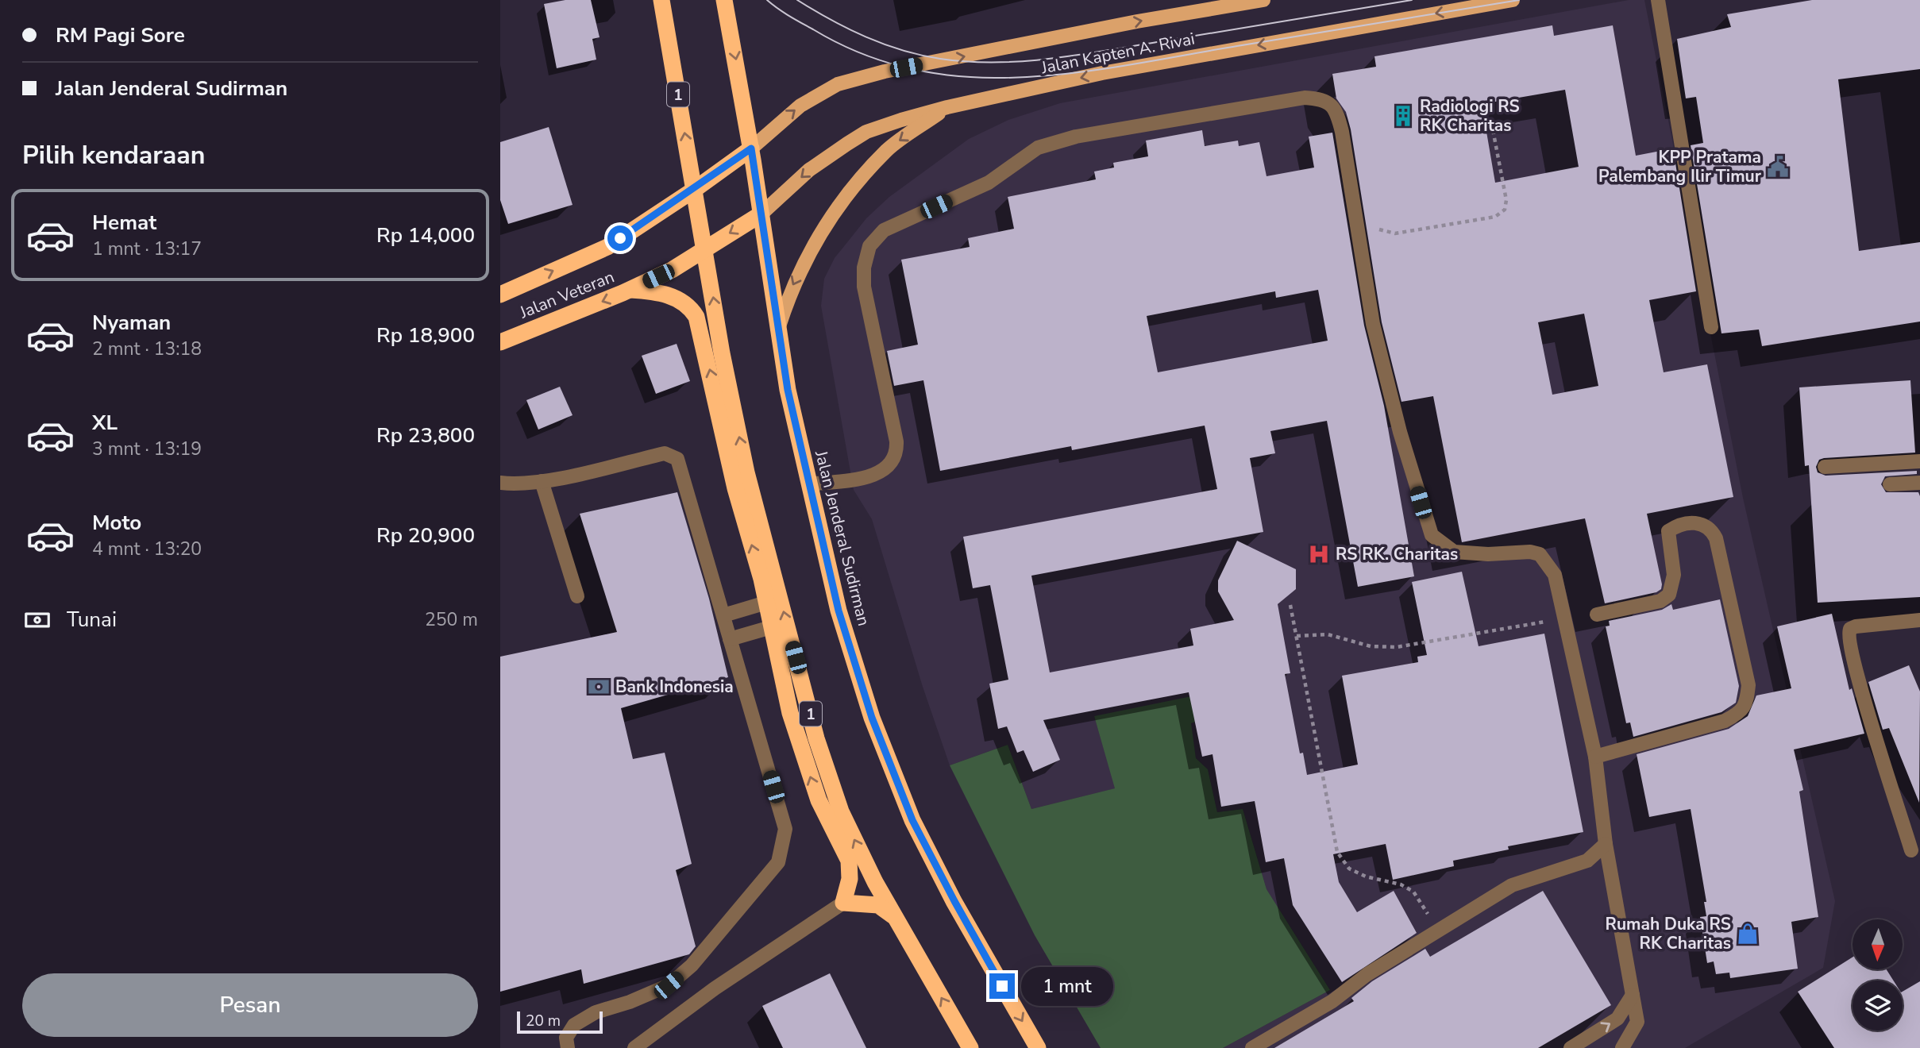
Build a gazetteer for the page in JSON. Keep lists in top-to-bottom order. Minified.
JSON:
{"streets":{"highway":["1","Jalan Veteran","Jalan Jenderal Sudirman"],"main road":["Jalan Kapten A. Rivai"]},"crossings":[["Jalan Kapten A. Rivai","Jalan Veteran"],["Jalan Kapten A. Rivai","Jalan Jenderal Sudirman"],["1","Jalan Veteran"],["Jalan Veteran","Jalan Jenderal Sudirman"]],"places":{"building":["Radiologi RS RK Charitas"],"public building":["KPP Pratama Palembang Ilir Timur"],"hospital":["RS RK. Charitas"],"bank":["Bank Indonesia"],"shop":["Rumah Duka RS RK Charitas"]},"scale_bar":"20 m","north":"bottom","page":{"banner":["RM Pagi Sore","Jalan Jenderal Sudirman"],"heading":"Pilih kendaraan","list":[{"name":"Hemat","note":"1 mnt · 13:17","value":"Rp 14,000"},{"name":"Nyaman","note":"2 mnt · 13:18","value":"Rp 18,900"},{"name":"XL","note":"3 mnt · 13:19","value":"Rp 23,800"},{"name":"Moto","note":"4 mnt · 13:20","value":"Rp 20,900"}],"pay":["Tunai","250 m"],"buttons":"Pesan","bubble":"1 mnt","scale":"20 m"}}
